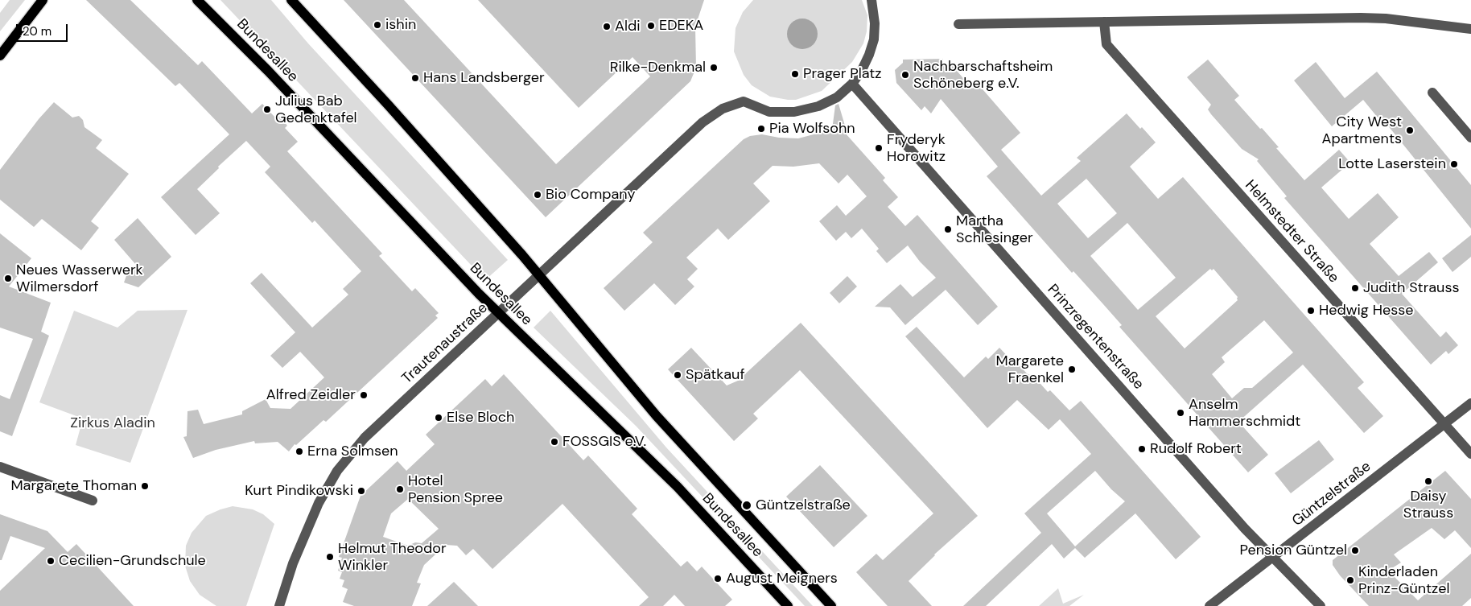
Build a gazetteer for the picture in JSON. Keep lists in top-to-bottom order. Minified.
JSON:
{"streets":{"main road":["Bundesallee"],"street":["Helmstedter Straße","Prinzregentenstraße","Trautenaustraße","Güntzelstraße"]},"crossings":[["Bundesallee","Trautenaustraße"],["Helmstedter Straße","Güntzelstraße"],["Prinzregentenstraße","Trautenaustraße"],["Prinzregentenstraße","Güntzelstraße"]],"parks":["Zirkus Aladin"],"places":["ishin","EDEKA","Aldi","Rilke-Denkmal","Prager Platz","Nachbarschaftsheim Schöneberg e.V.","Hans Landsberger","Julius Bab Gedenktafel","Pia Wolfsohn","City West Apartments","Fryderyk Horowitz","Lotte Laserstein","Bio Company","Martha Schlesinger","Neues Wasserwerk Wilmersdorf","Judith Strauss","Hedwig Hesse","Margarete Fraenkel","Spätkauf","Alfred Zeidler","Anselm Hammerschmidt","Else Bloch","FOSSGIS e.V.","Rudolf Robert","Erna Solmsen","Daisy Strauss","Margarete Thoman","Hotel Pension Spree","Kurt Pindikowski","Güntzelstraße","Pension Güntzel","Helmut Theodor Winkler","Cecilien-Grundschule","August Meigners","Kinderladen Prinz-Güntzel"],"scale_bar":"20 m"}
